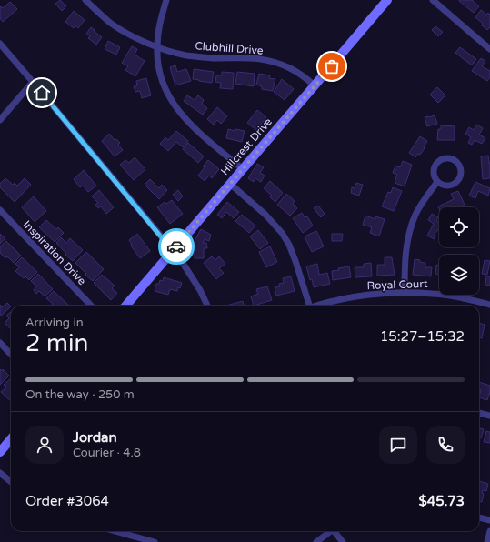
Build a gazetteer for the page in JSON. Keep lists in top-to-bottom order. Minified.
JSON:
{"streets":{"street":["Clubhill Drive","Hillcrest Drive","Inspiration Drive","Royal Court"]},"crossings":[["Clubhill Drive","Hillcrest Drive"]],"page":{"heading":["2 min","Arriving in","15:27–15:32"],"panel":["Jordan","Courier · 4.8","Order #3064","$45.73"],"bar":"On the way · 250 m"}}
